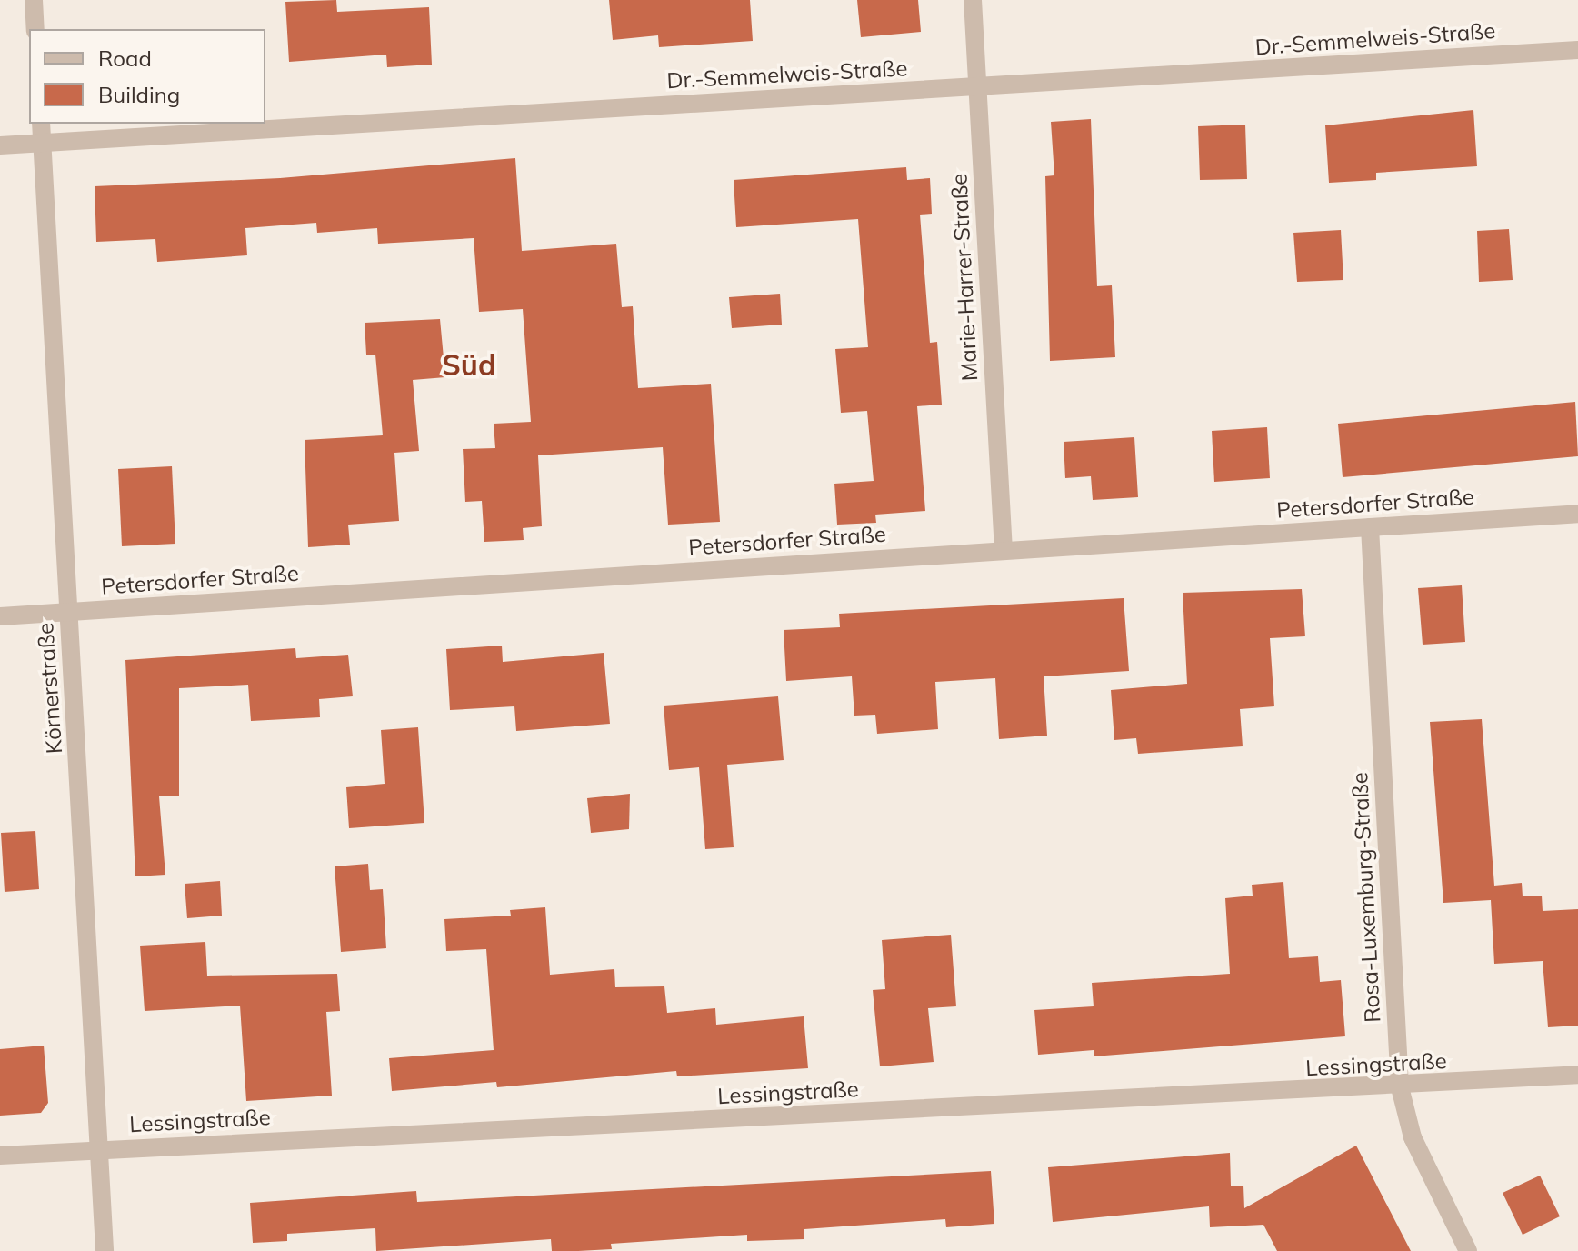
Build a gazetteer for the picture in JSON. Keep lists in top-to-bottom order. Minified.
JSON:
{"streets":{"street":["Dr.-Semmelweis-Straße","Marie-Harrer-Straße","Petersdorfer Straße","Körnerstraße","Rosa-Luxemburg-Straße","Lessingstraße"]},"crossings":[["Dr.-Semmelweis-Straße","Marie-Harrer-Straße"],["Dr.-Semmelweis-Straße","Körnerstraße"],["Marie-Harrer-Straße","Petersdorfer Straße"],["Petersdorfer Straße","Körnerstraße"],["Petersdorfer Straße","Rosa-Luxemburg-Straße"],["Körnerstraße","Lessingstraße"],["Rosa-Luxemburg-Straße","Lessingstraße"]],"districts":["Süd"],"legend":["Road","Building"]}
